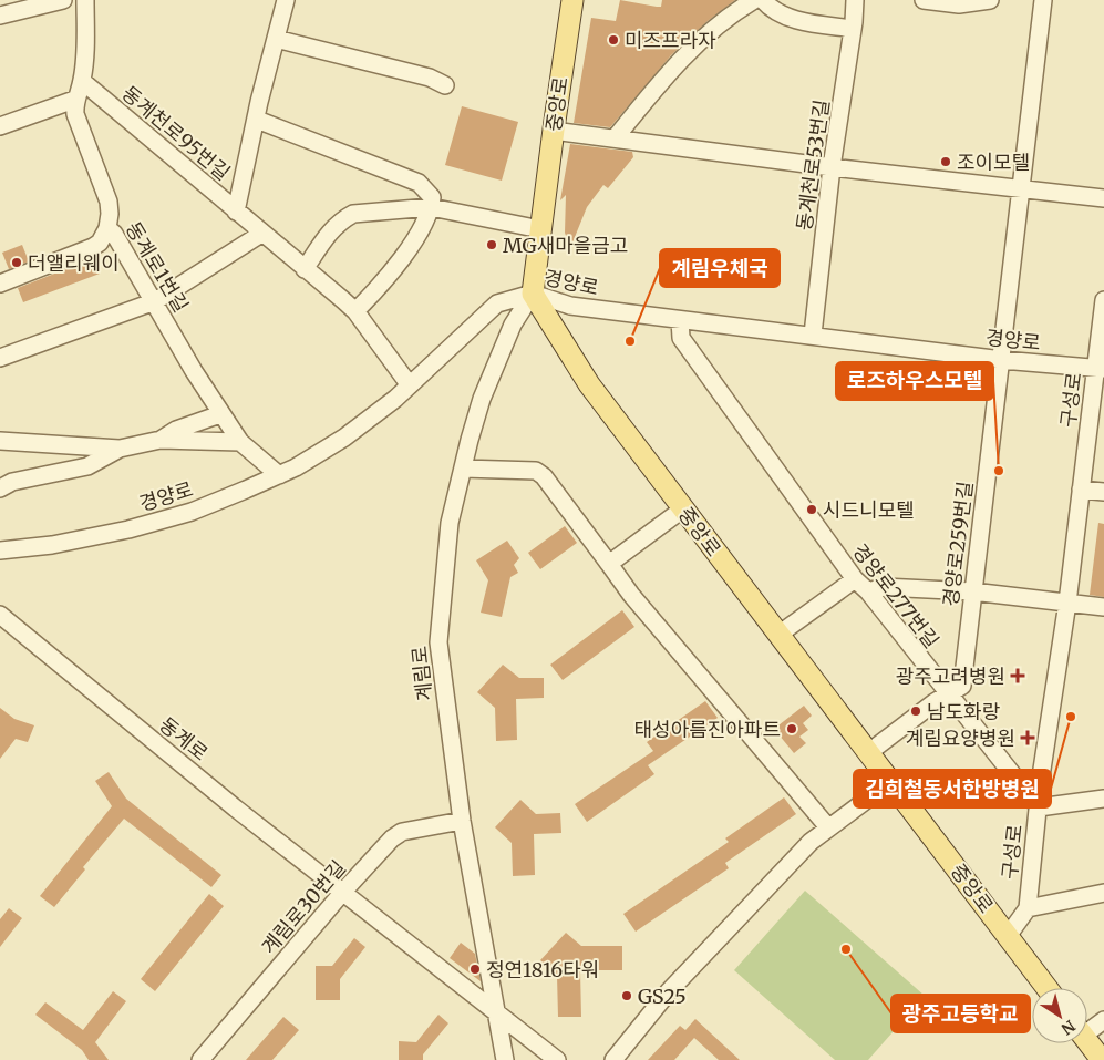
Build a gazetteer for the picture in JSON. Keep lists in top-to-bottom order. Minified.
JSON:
{"streets":{"main road":["중앙로"],"street":["동계천로95번길","동계천로53번길","동계로1번길","경양로","구성로","경양로259번길","경양로277번길","계림로","동계로","계림로30번길"]},"crossings":[["중앙로","경양로"],["중앙로","구성로"],["중앙로","경양로259번길"],["중앙로","계림로"],["동계천로95번길","경양로"],["동계천로53번길","경양로"],["동계로1번길","경양로"],["경양로","구성로"],["경양로","경양로259번길"],["경양로","경양로277번길"],["경양로","계림로"],["구성로","경양로277번길"],["경양로259번길","경양로277번길"],["계림로","동계로"],["계림로","계림로30번길"],["동계로","계림로30번길"]],"places":{"other":["미즈프라자","조이모텔","MG새마을금고","더앨리웨이","계림우체국","로즈하우스모텔","시드니모텔","남도화랑","김희철동서한방병원","태성아름진아파트","광주고등학교","정연1816타워","GS25"],"health":["광주고려병원","계림요양병원"]},"north":"bottom right"}
